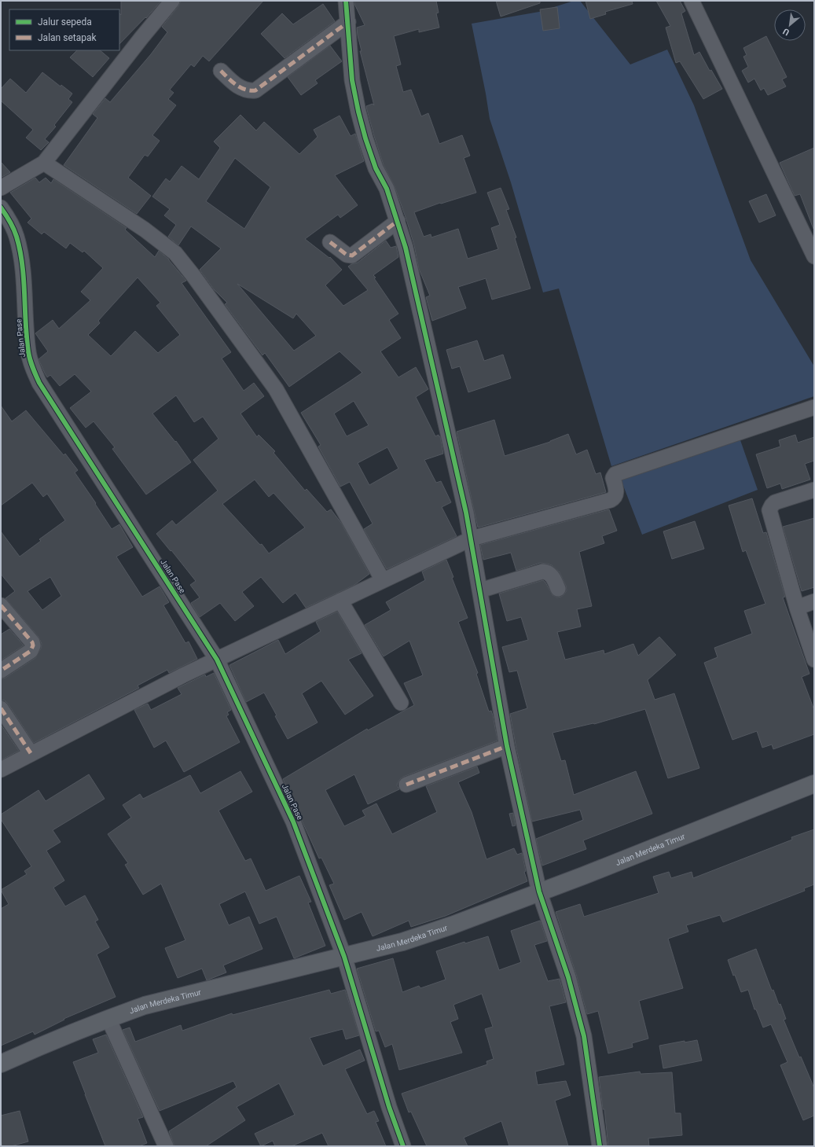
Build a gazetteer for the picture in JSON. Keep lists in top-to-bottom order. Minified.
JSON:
{"streets":{"main road":["Jalan Merdeka Timur"],"street":["Jalan Pase"]},"crossings":[["Jalan Pase","Jalan Merdeka Timur"]],"legend":["Jalur sepeda","Jalan setapak"],"north":"bottom left"}
